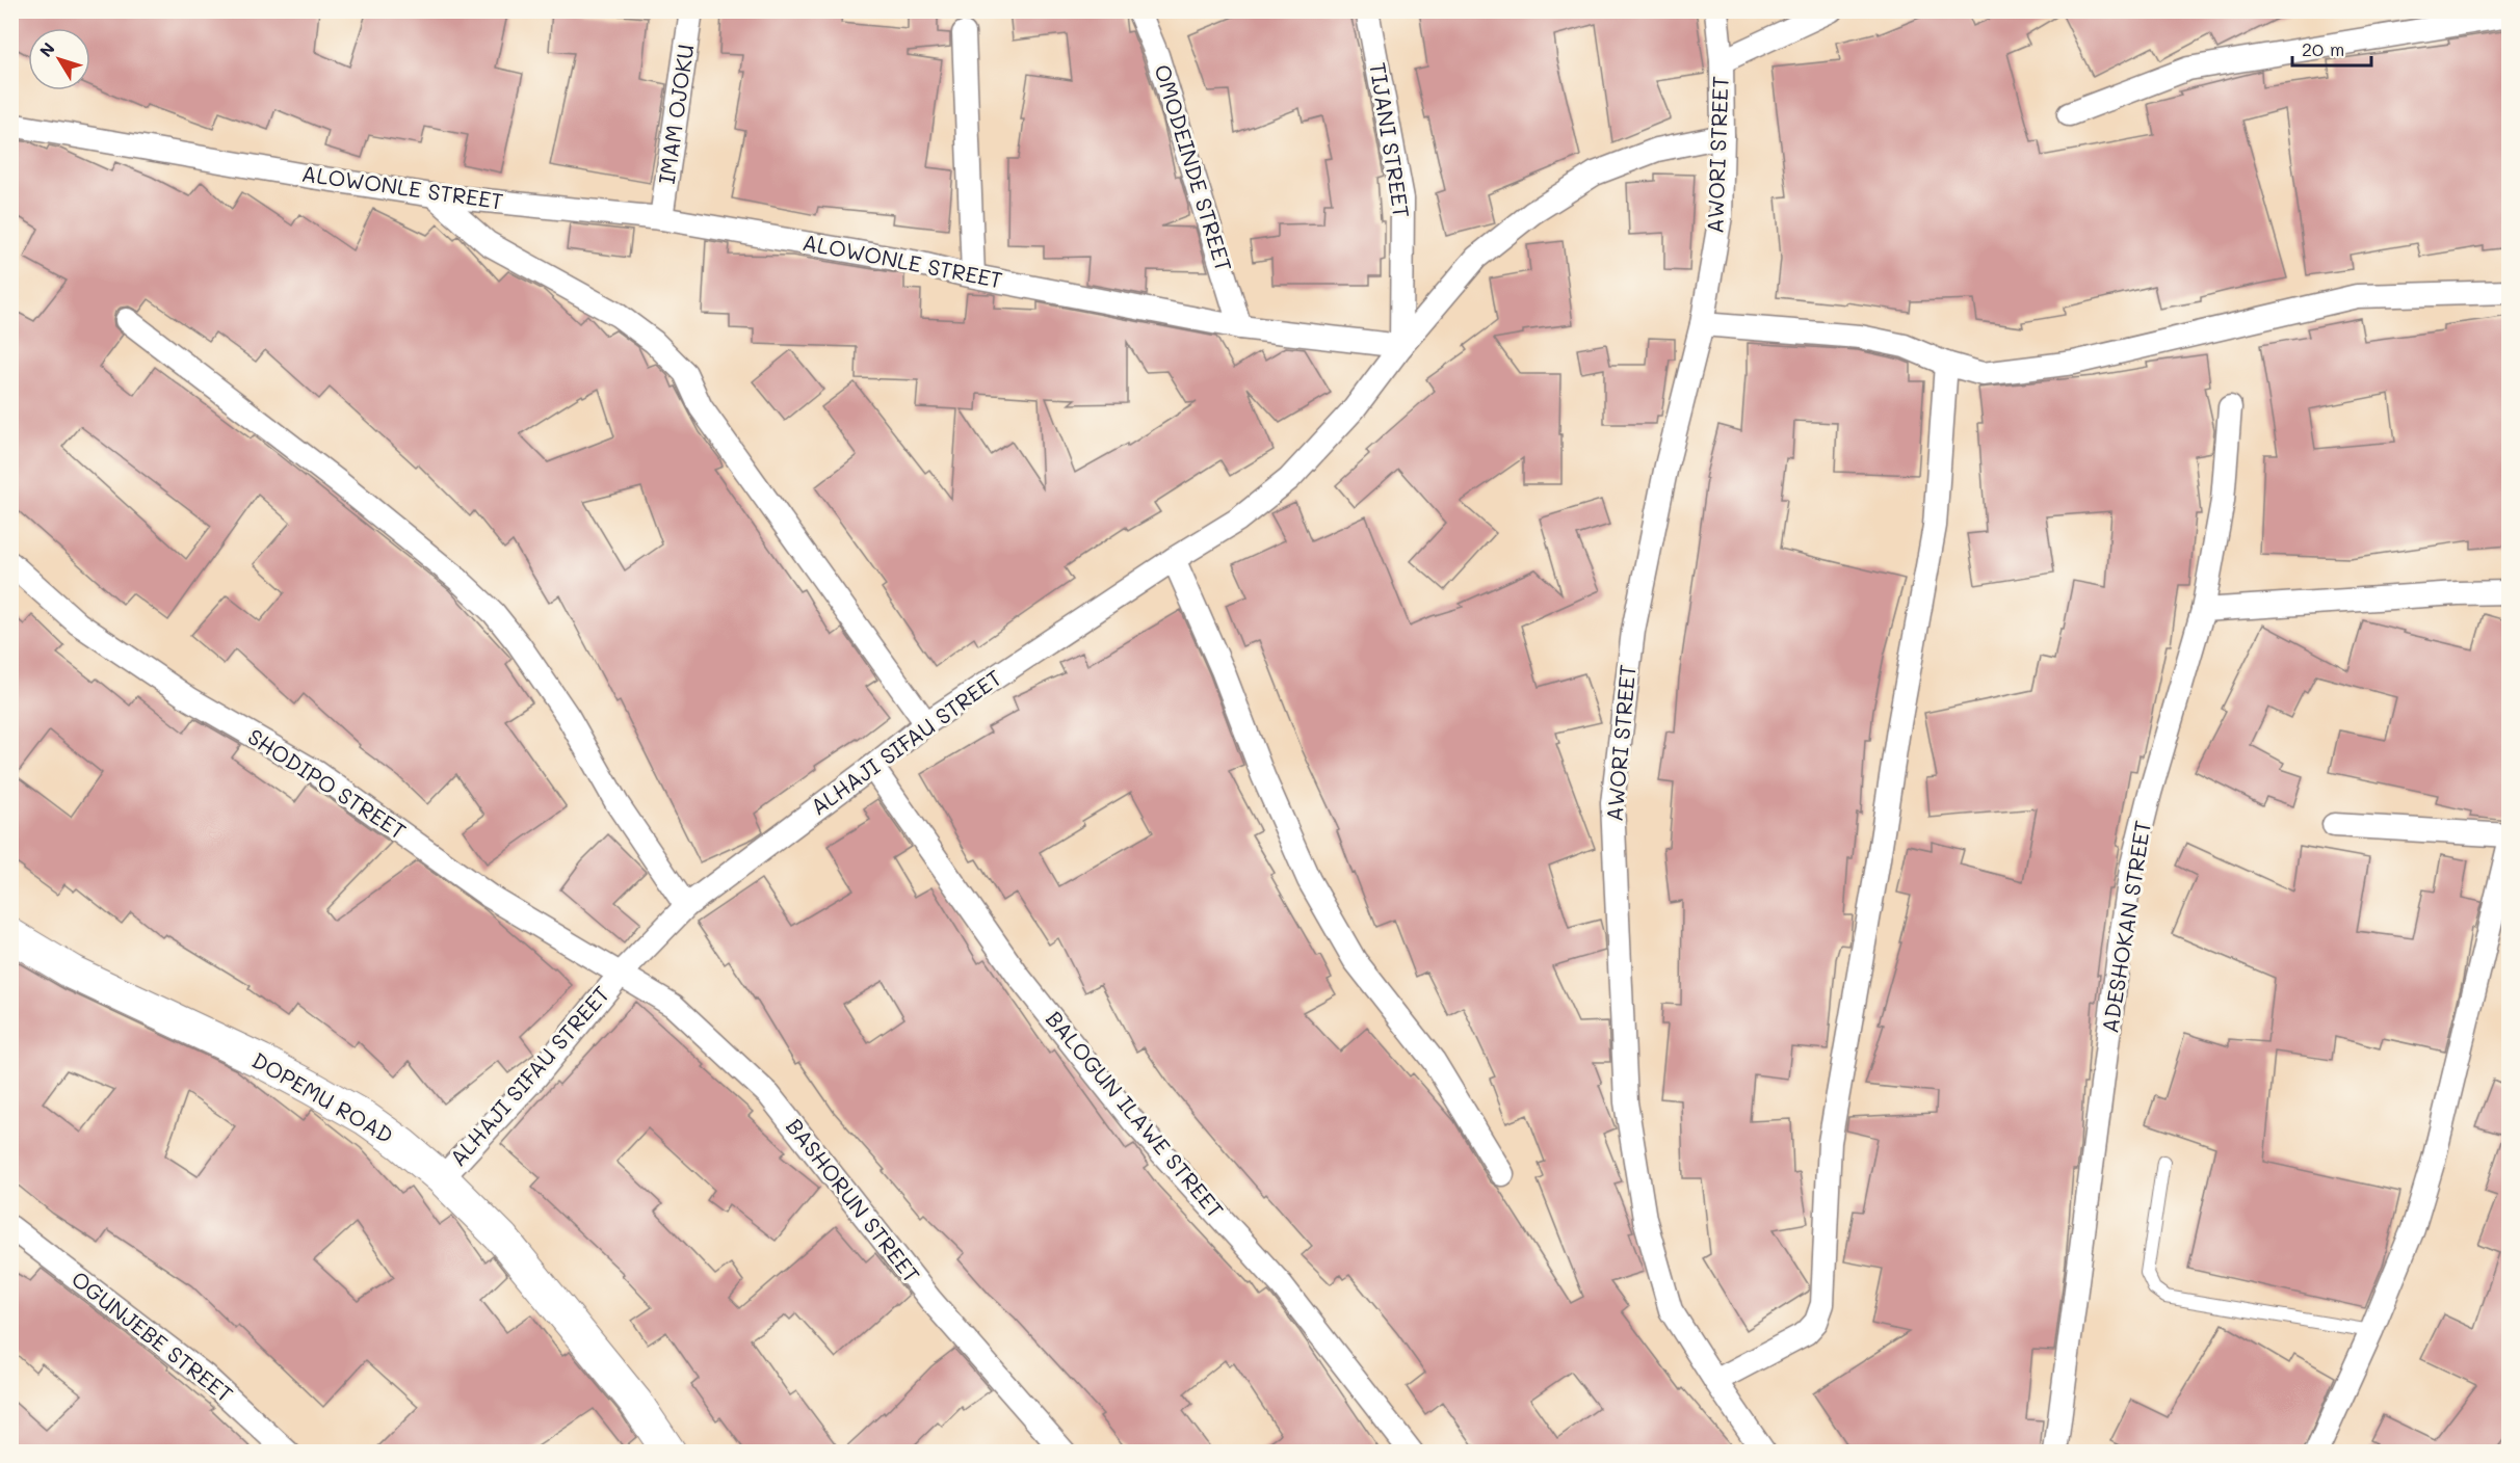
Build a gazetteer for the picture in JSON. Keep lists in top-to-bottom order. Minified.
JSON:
{"streets":{"main road":["DOPEMU ROAD"],"street":["IMAM OJOKU","TIJANI STREET","AWORI STREET","OMODEINDE STREET","ALOWONLE STREET","ALHAJI SIFAU STREET","SHODIPO STREET","ADESHOKAN STREET","BALOGUN ILAWE STREET","BASHORUN STREET","OGUNJEBE STREET"]},"crossings":[["IMAM OJOKU","ALOWONLE STREET"],["TIJANI STREET","ALOWONLE STREET"],["TIJANI STREET","ALHAJI SIFAU STREET"],["OMODEINDE STREET","ALOWONLE STREET"],["ALOWONLE STREET","ALHAJI SIFAU STREET"],["ALHAJI SIFAU STREET","SHODIPO STREET"],["ALHAJI SIFAU STREET","DOPEMU ROAD"],["ALHAJI SIFAU STREET","BALOGUN ILAWE STREET"],["ALHAJI SIFAU STREET","BASHORUN STREET"],["SHODIPO STREET","BASHORUN STREET"]],"scale_bar":"20 m","north":"top left"}
